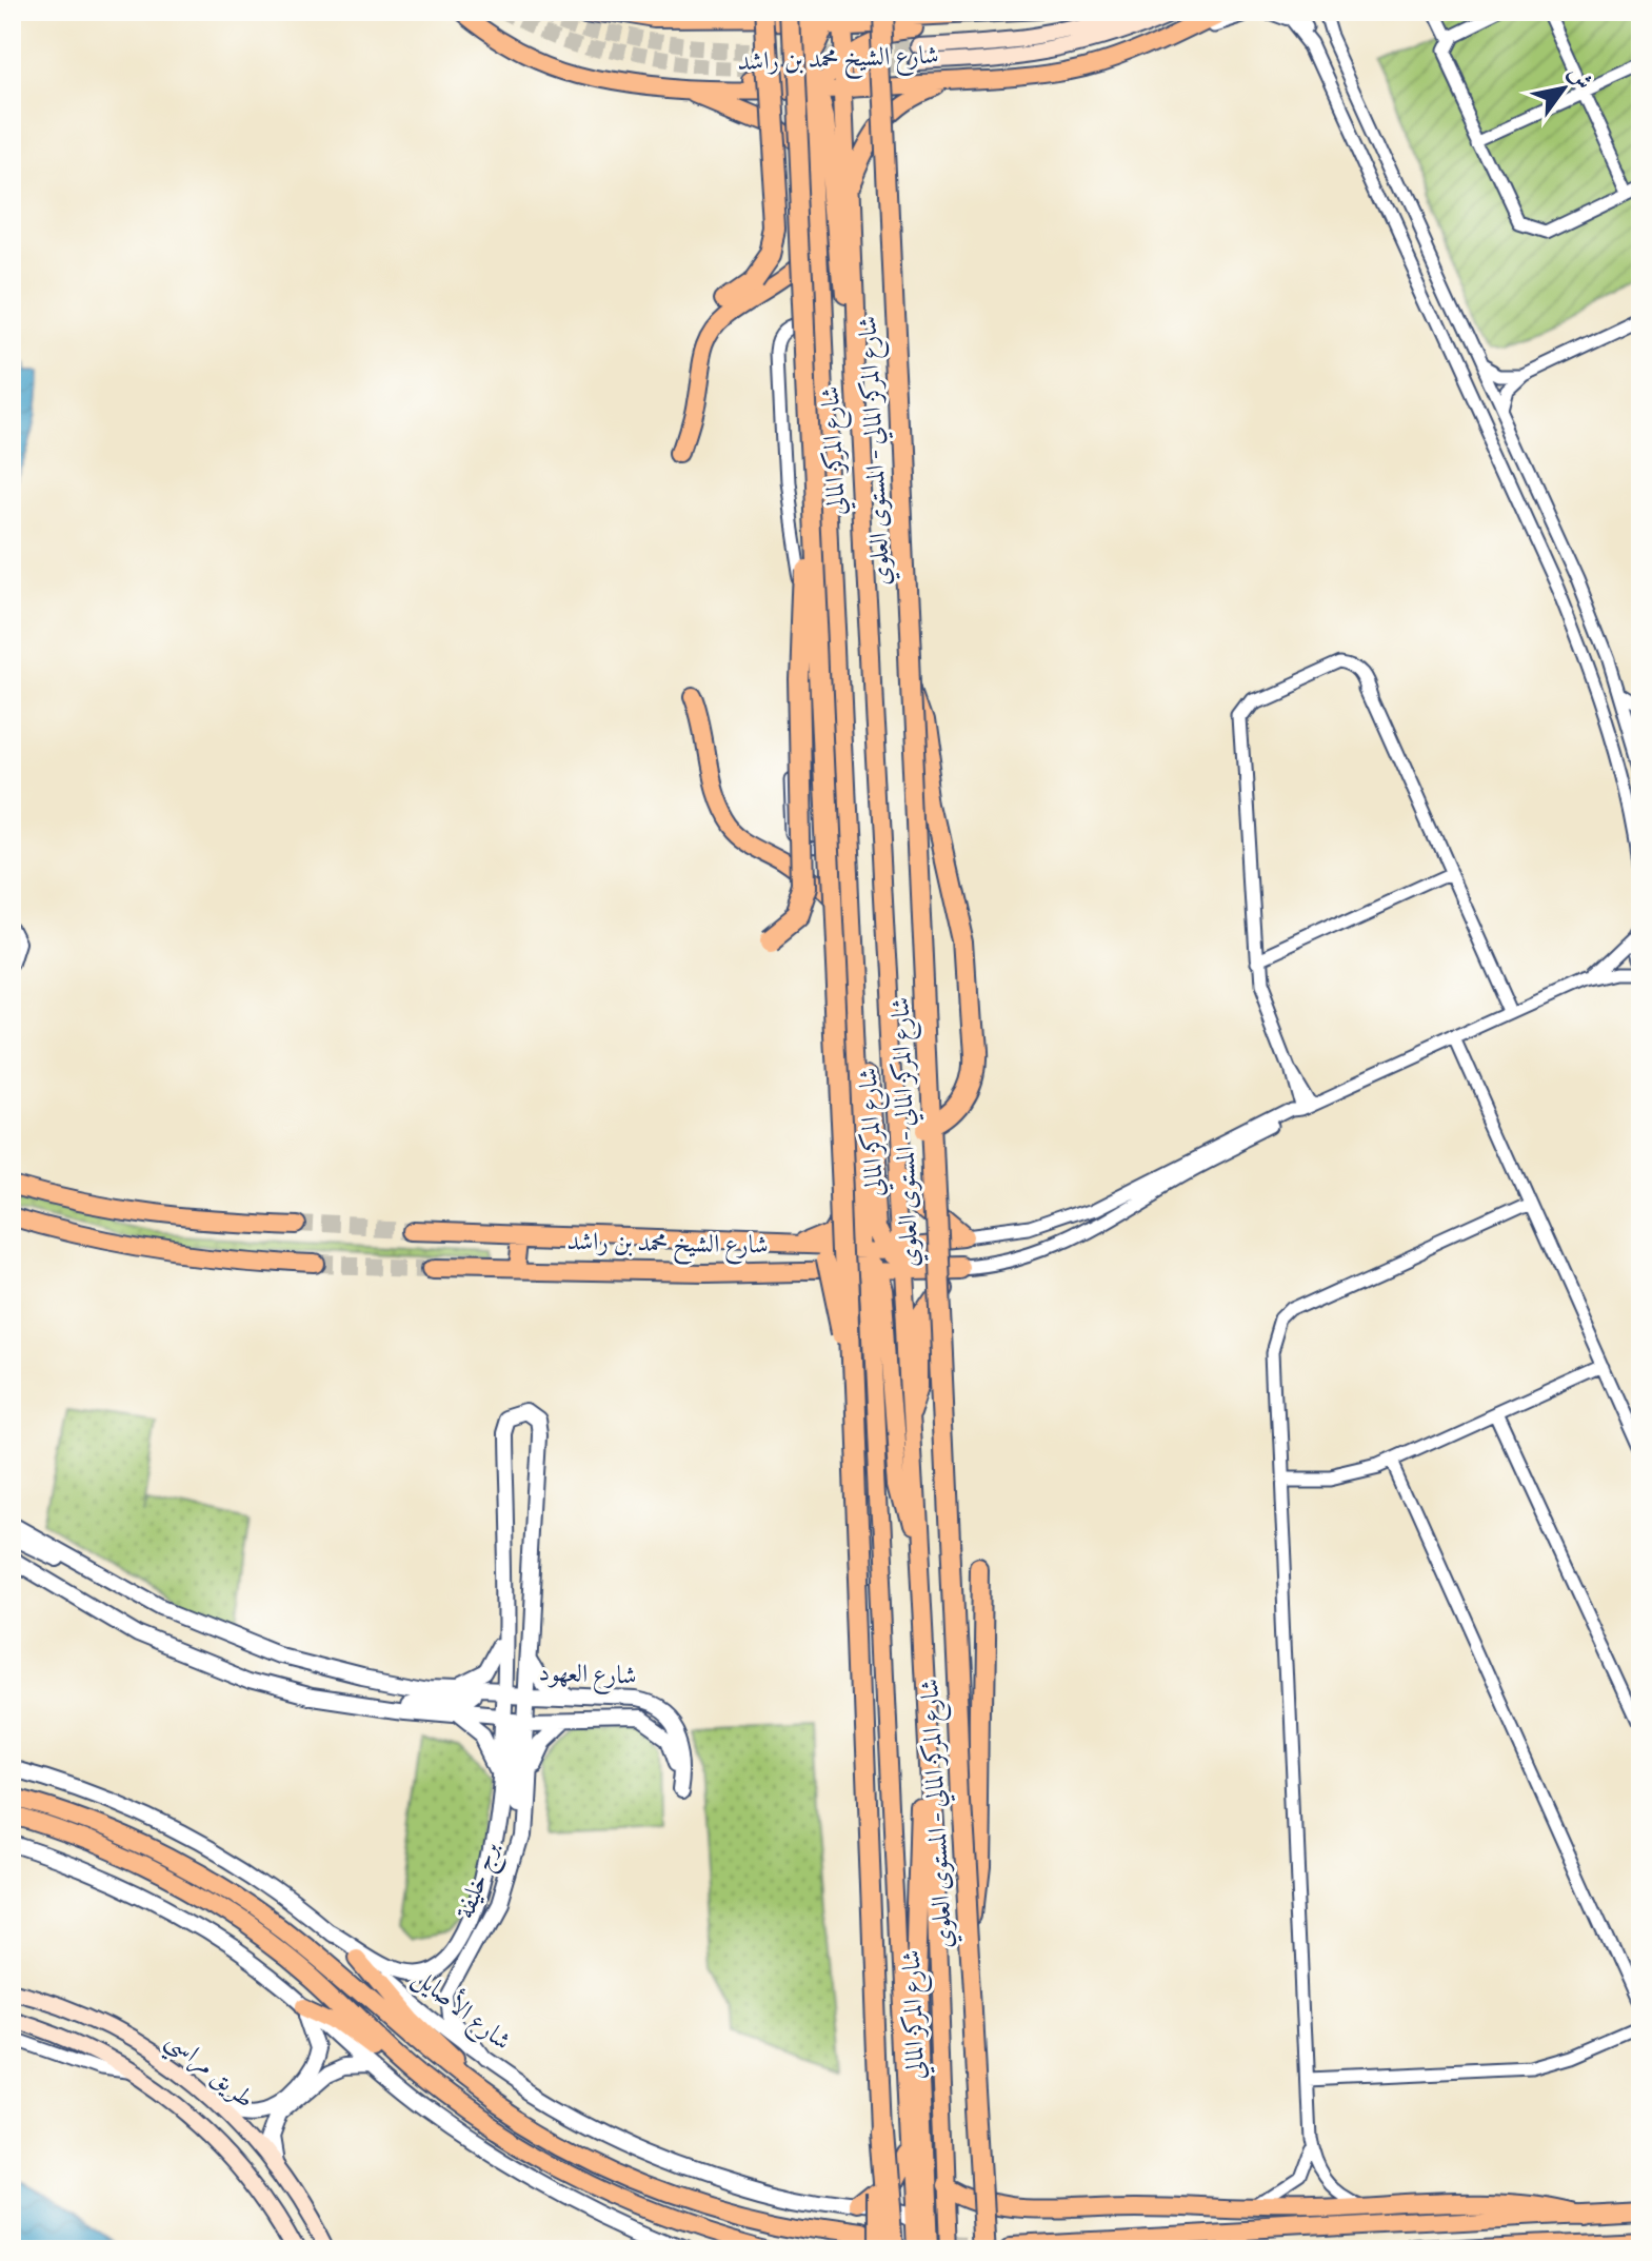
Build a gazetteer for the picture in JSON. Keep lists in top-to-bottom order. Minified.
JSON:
{"streets":{"highway":["شارع المركز المالي - المستوى العلوي"],"main road":["شارع الشيخ محمد بن راشد","شارع المركز المالي","طريق مراسي"],"street":["شارع العهود","برج خليفة","شارع الأصايل"]},"crossings":[["شارع الشيخ محمد بن راشد","شارع المركز المالي"],["شارع المركز المالي","شارع الأصايل"],["شارع العهود","برج خليفة"],["برج خليفة","شارع الأصايل"]],"north":"top right"}
